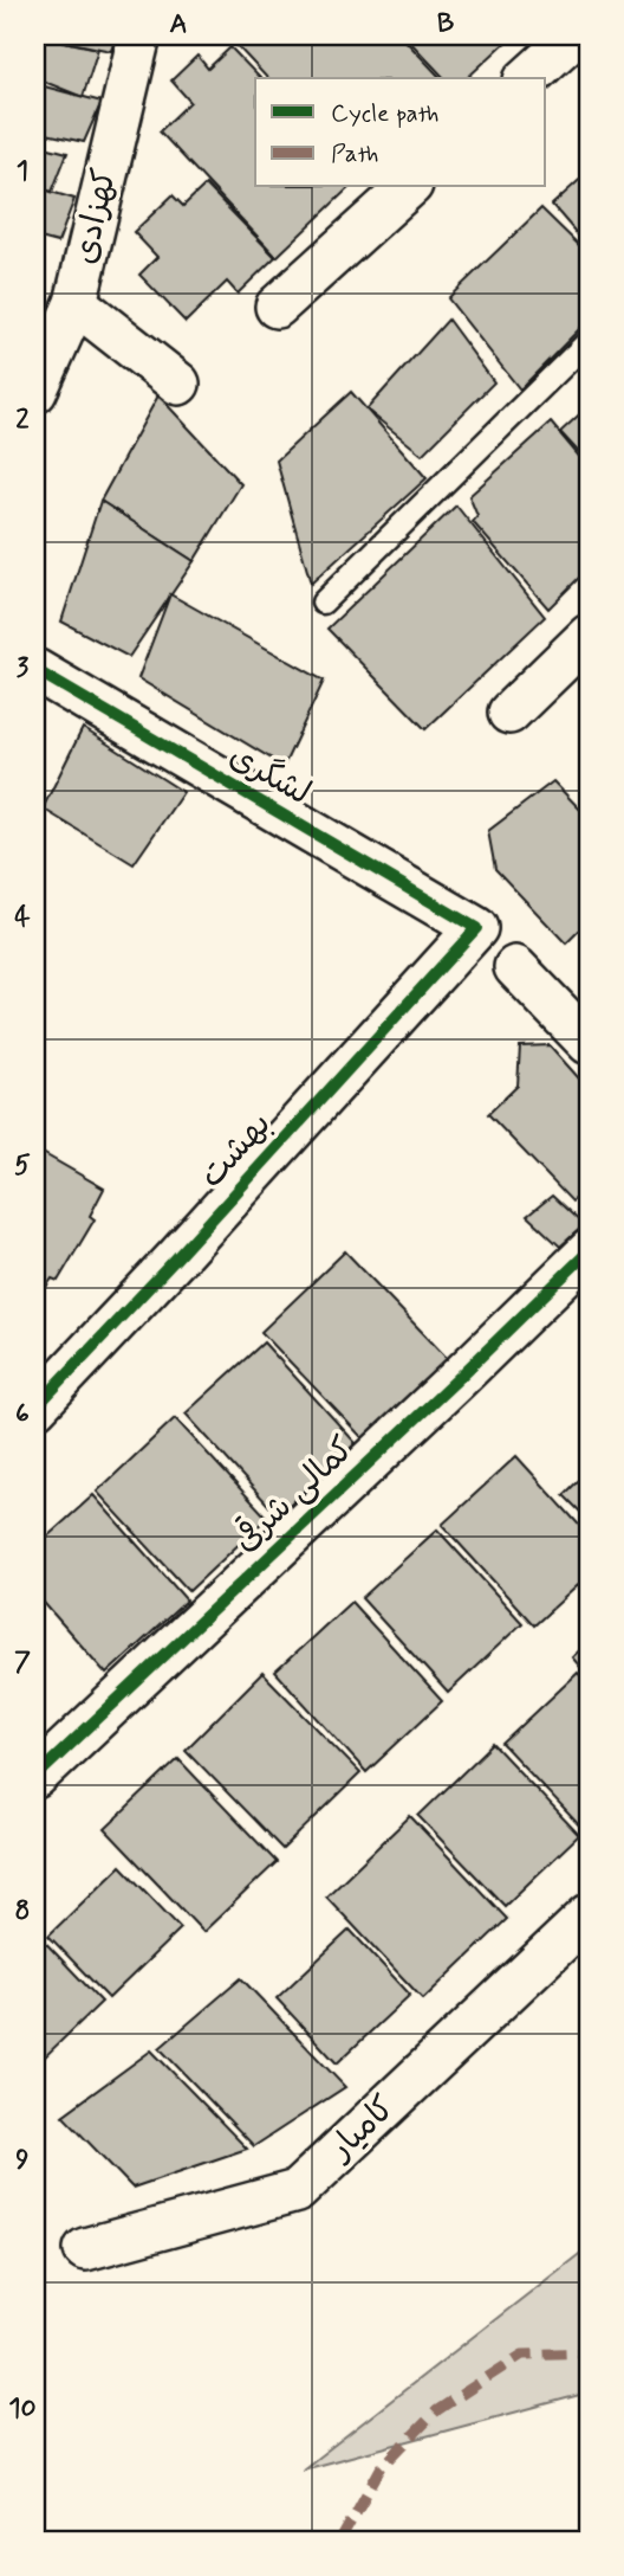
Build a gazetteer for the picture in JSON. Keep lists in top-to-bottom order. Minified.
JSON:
{"streets":{"street":["کهزادی","لشگری","بهشت","کمالی شرقی","کامیار"]},"crossings":[["لشگری","بهشت"]],"legend":["Cycle path","Path"],"grid":{"columns":["A","B"],"rows":["1","2","3","4","5","6","7","8","9","10"]}}
